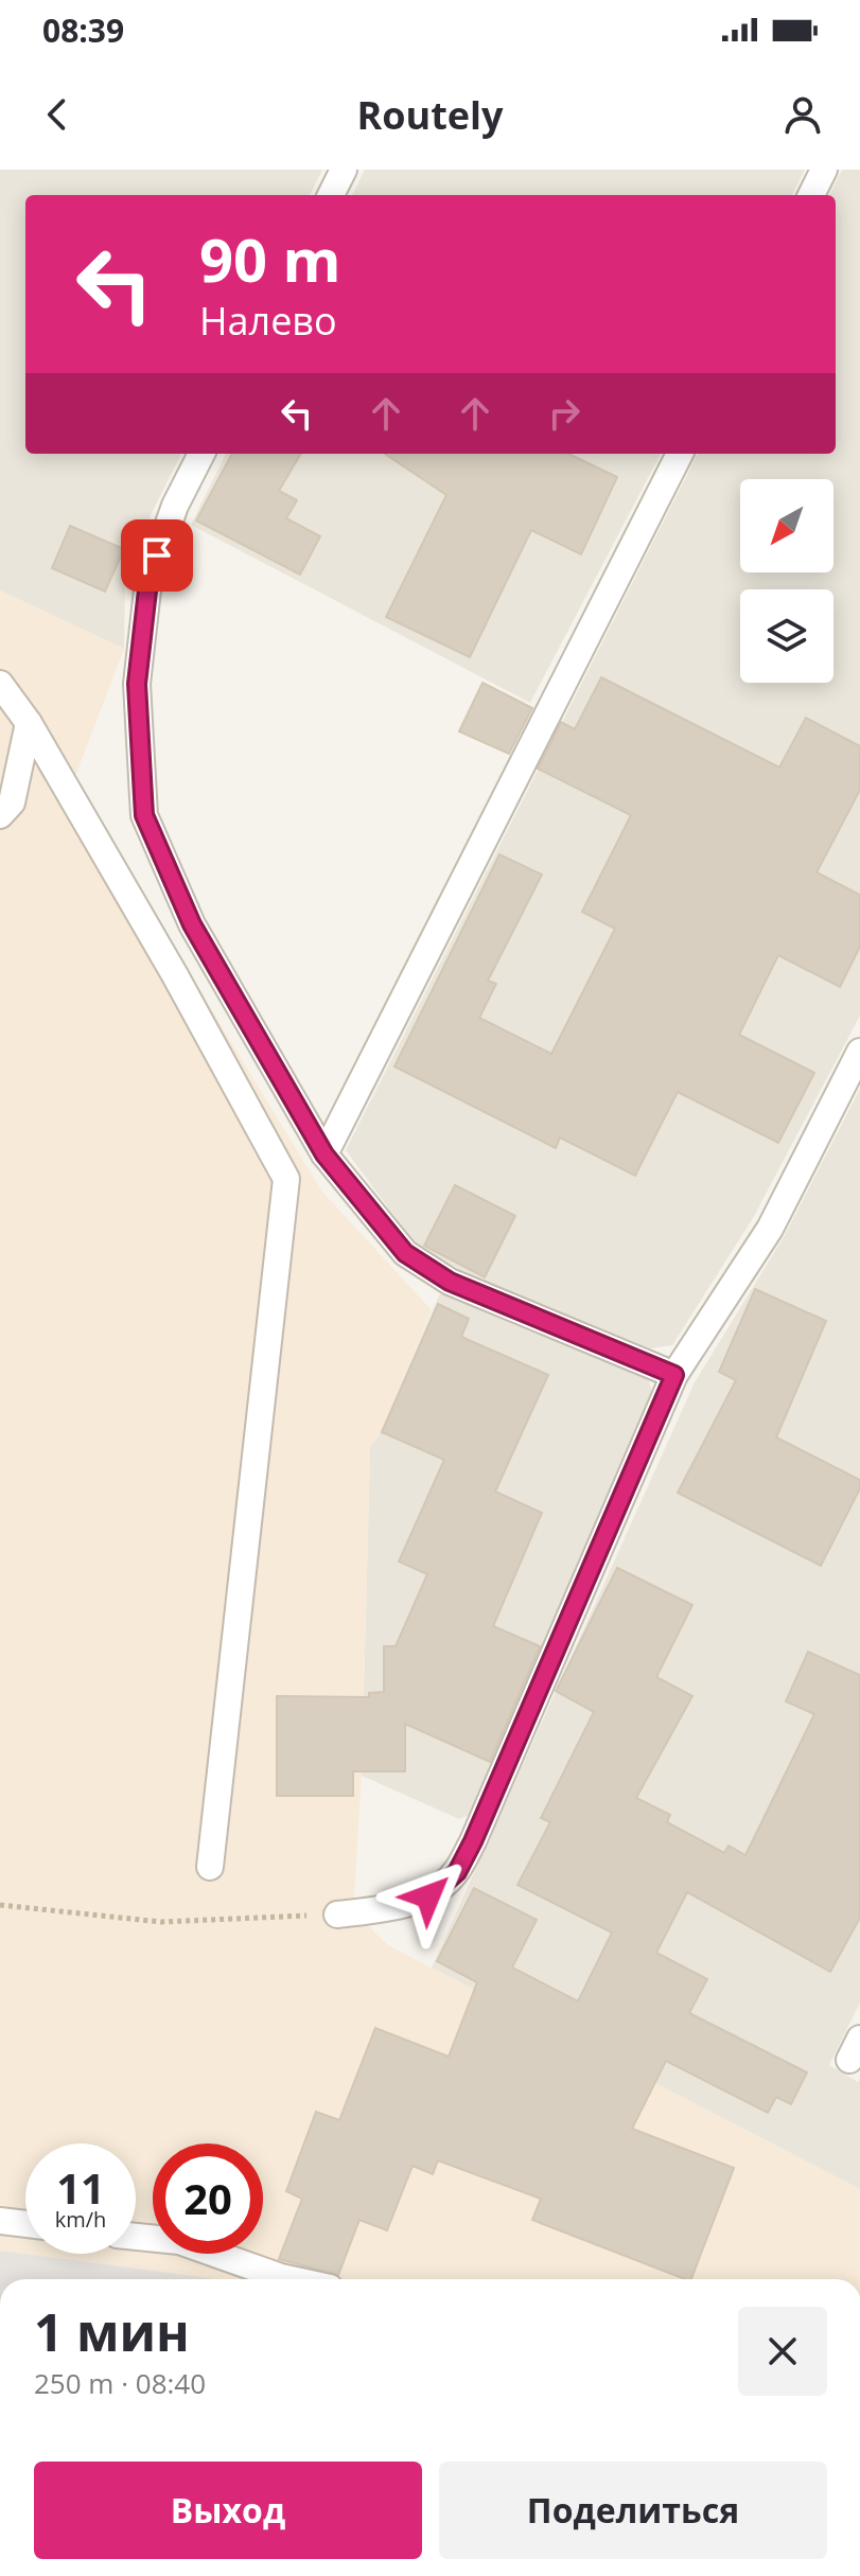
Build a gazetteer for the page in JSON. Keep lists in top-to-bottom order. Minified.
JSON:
{"north":"bottom left","page":{"status":"08:39","header":"Routely","turn":["90 m","Налево"],"speed":"11 km/h","limit":"20","heading":["1 мин","250 m · 08:40"],"buttons":["Выход","Поделиться"]}}
